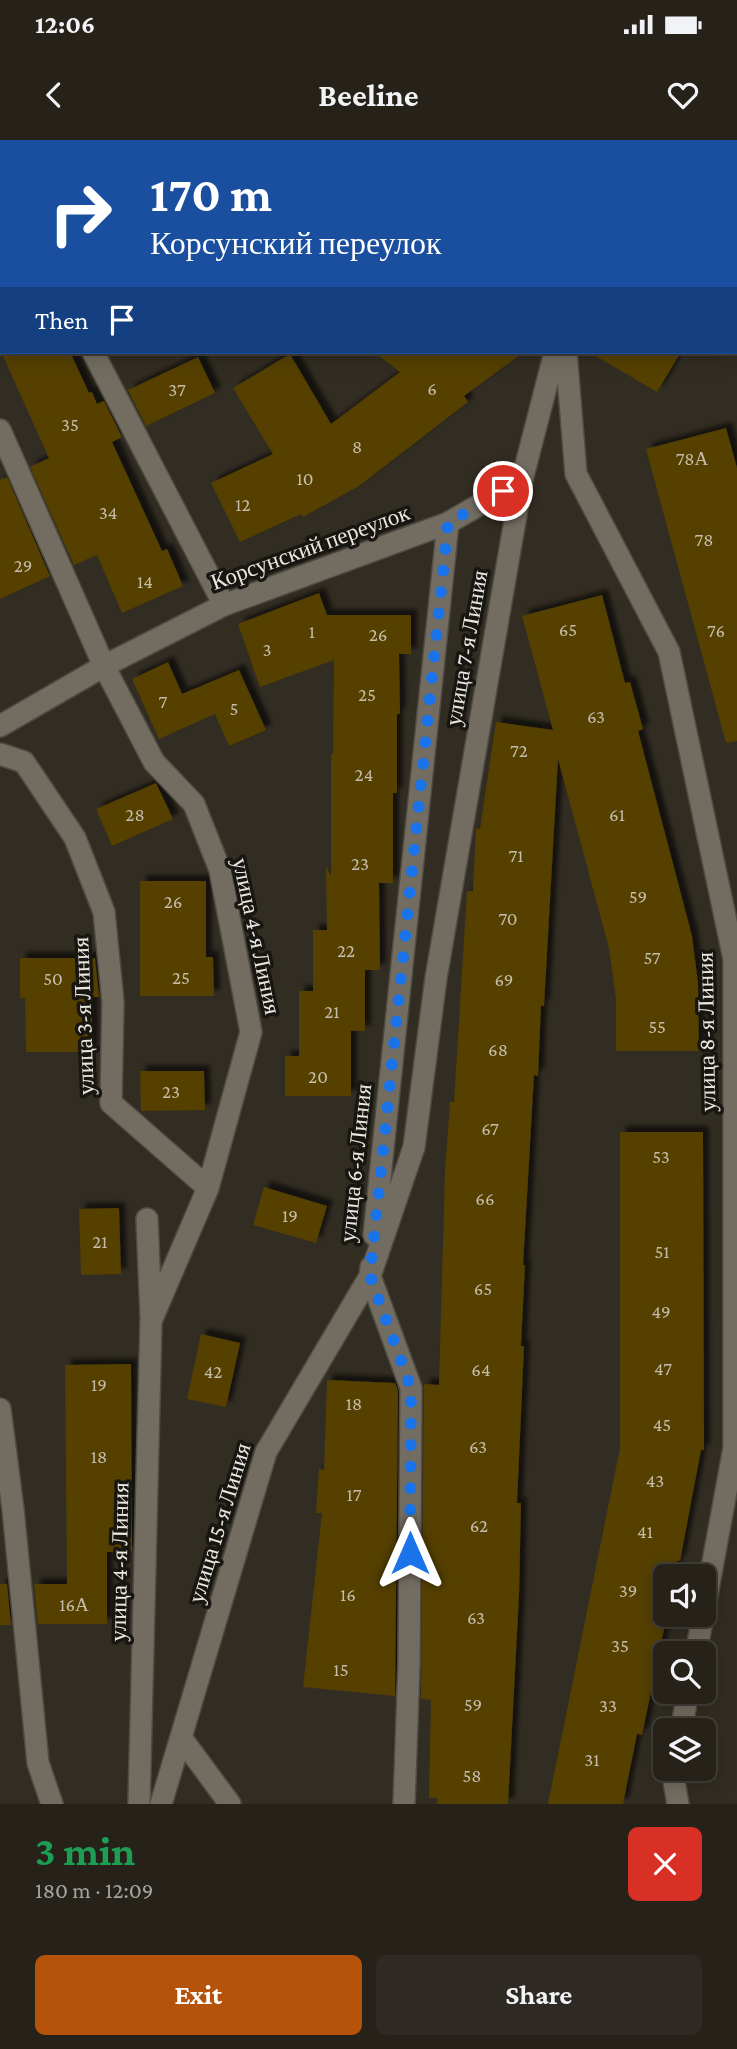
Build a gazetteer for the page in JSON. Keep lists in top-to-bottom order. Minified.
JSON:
{"streets":{"street":["Корсунский переулок","улица 7-я Линия","улица 4-я Линия","улица 3-я Линия","улица 8-я Линия","улица 6-я Линия","улица 15-я Линия"]},"crossings":[["Корсунский переулок","улица 7-я Линия"],["Корсунский переулок","улица 4-я Линия"],["Корсунский переулок","улица 6-я Линия"],["улица 7-я Линия","улица 6-я Линия"],["улица 7-я Линия","улица 15-я Линия"],["улица 4-я Линия","улица 3-я Линия"],["улица 6-я Линия","улица 15-я Линия"]],"house_numbers":["6","37","35","8","78А","10","12","34","78","29","14","65","76","1","26","3","25","7","5","63","72","24","28","61","71","23","59","26","70","22","57","25","50","69","21","55","68","20","23","67","53","66","19","21","51","65","49","47","64","42","19","18","45","63","18","43","17","62","41","39","16","16А","63","35","15","59","33","31","58"],"page":{"status":"12:06","header":"Beeline","turn":["170 m","Корсунский переулок"],"then":"Then","heading":["3 min","180 m · 12:09"],"buttons":["Exit","Share"]}}
